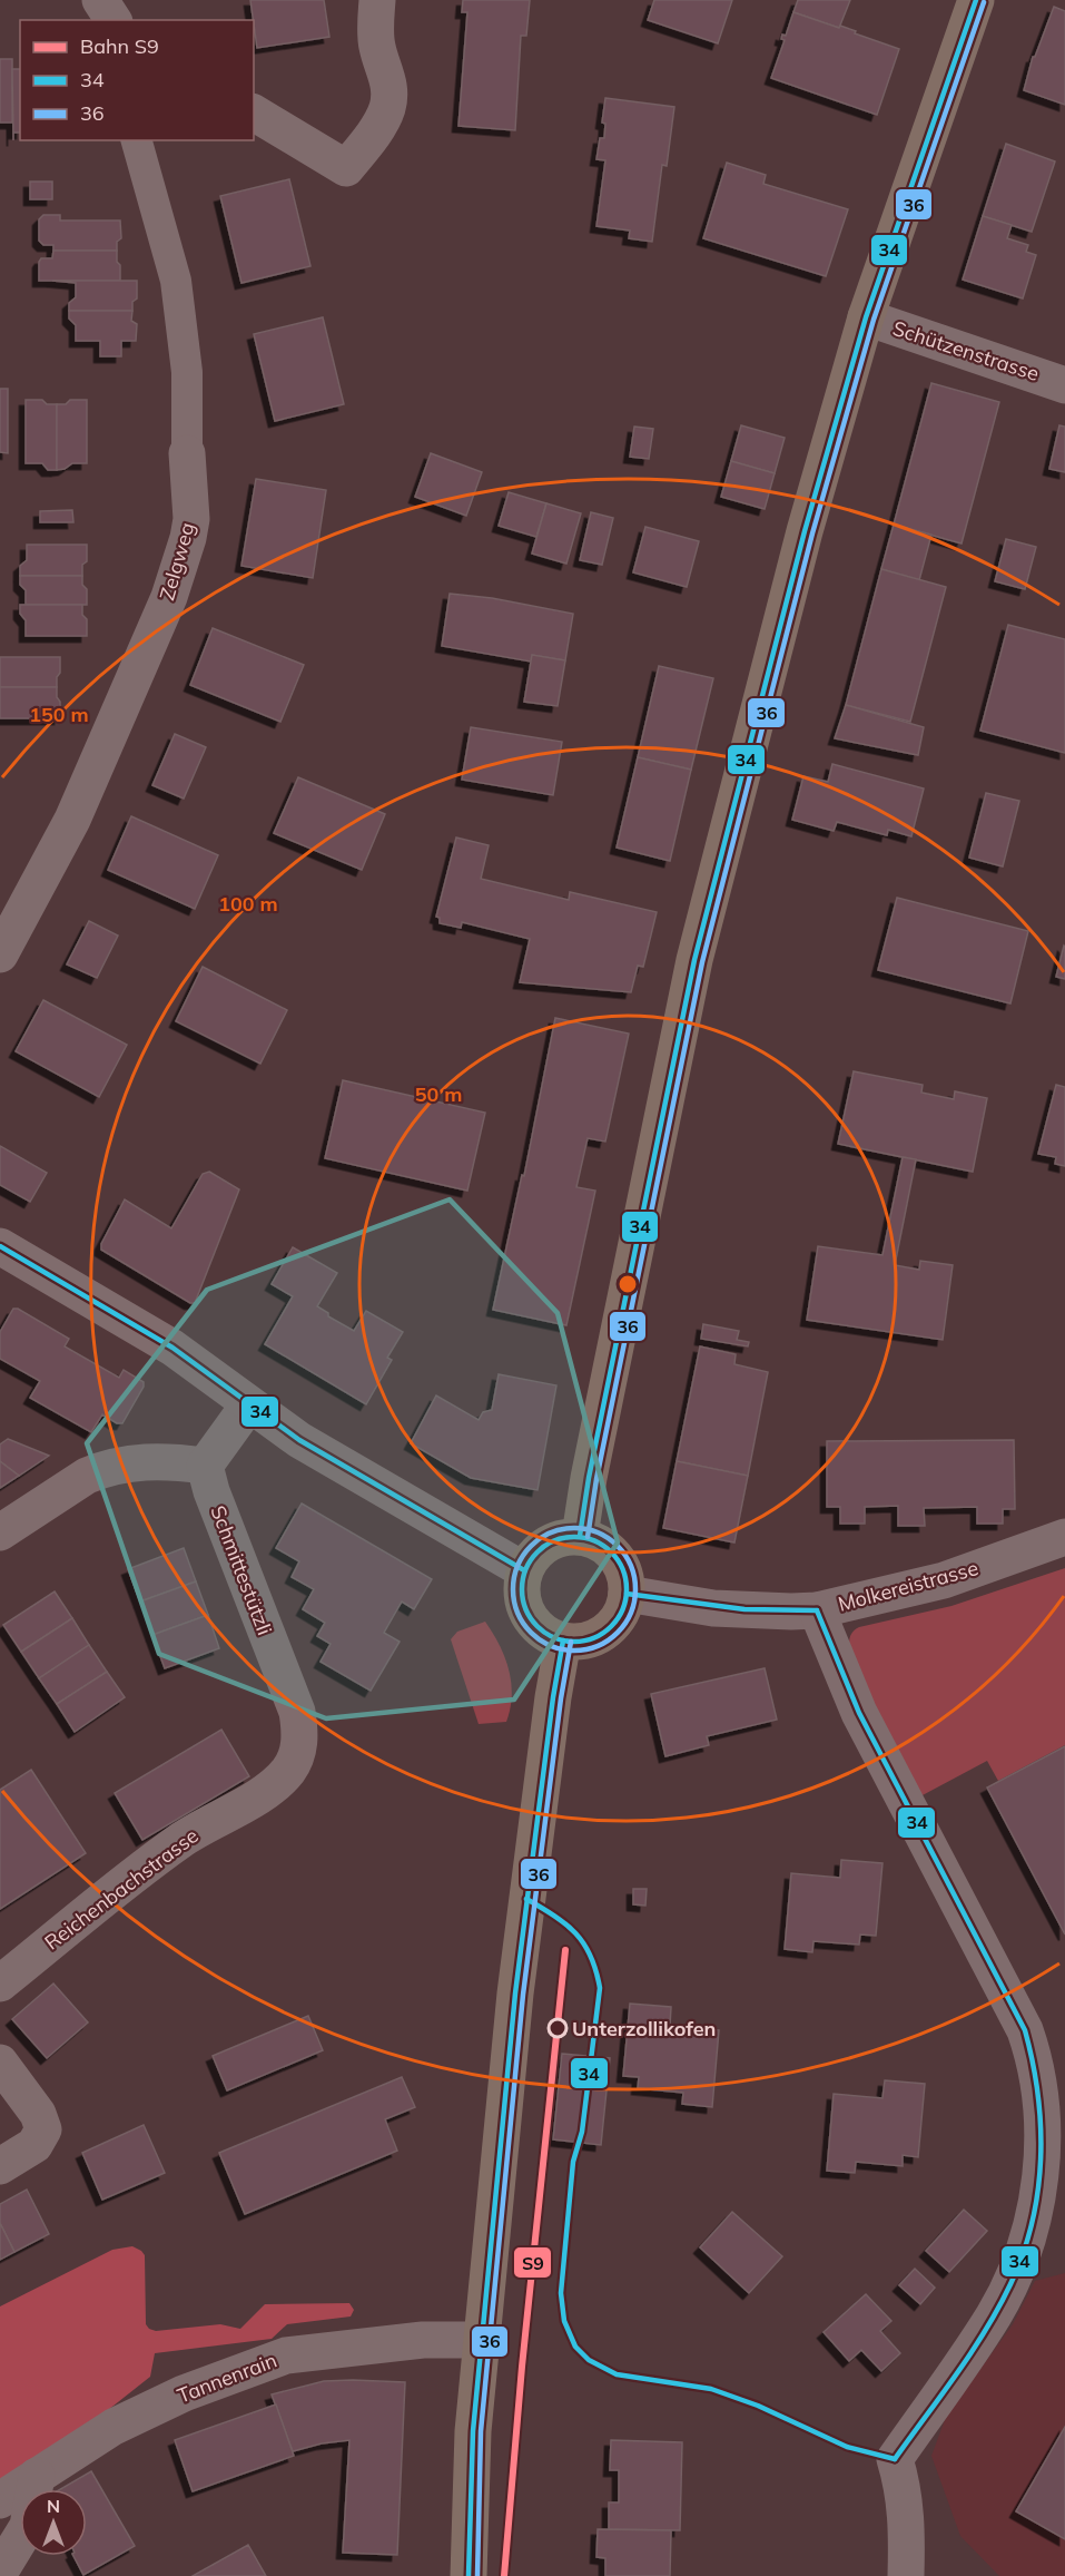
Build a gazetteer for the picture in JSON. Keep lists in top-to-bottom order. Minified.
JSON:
{"streets":{"street":["Schützenstrasse","Zelgweg","Schmittestützli","Molkereistrasse","Reichenbachstrasse","Tannenrain"]},"crossings":[["Schmittestützli","Reichenbachstrasse"]],"places":["Unterzollikofen"],"lines":["transit line 34","transit line 36","rail line S9"],"legend":["Bahn S9","34","36"],"north":"top","rings":["150 m","100 m","50 m"]}
